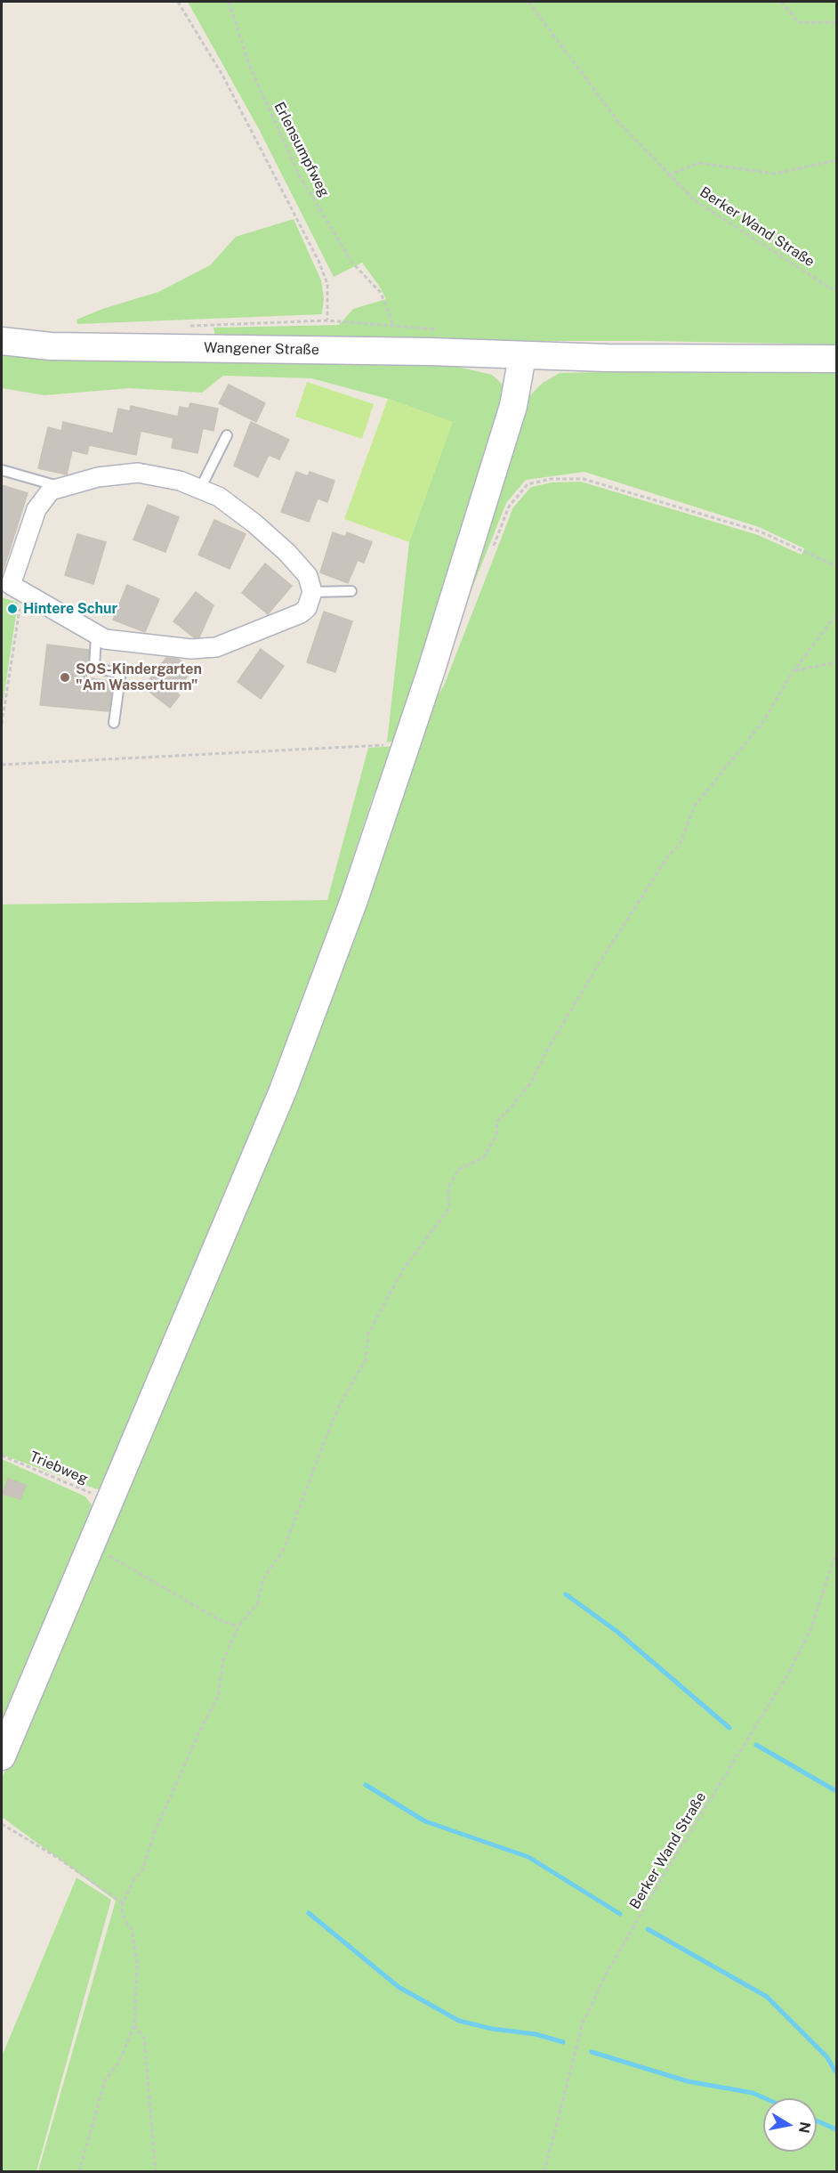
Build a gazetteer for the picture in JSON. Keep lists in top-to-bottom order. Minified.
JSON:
{"streets":{"main road":["Wangener Straße"],"path":["Erlensumpfweg","Berker Wand Straße","Triebweg"]},"places":["Hintere Schur","SOS-Kindergarten \"Am Wasserturm\""],"north":"right"}
